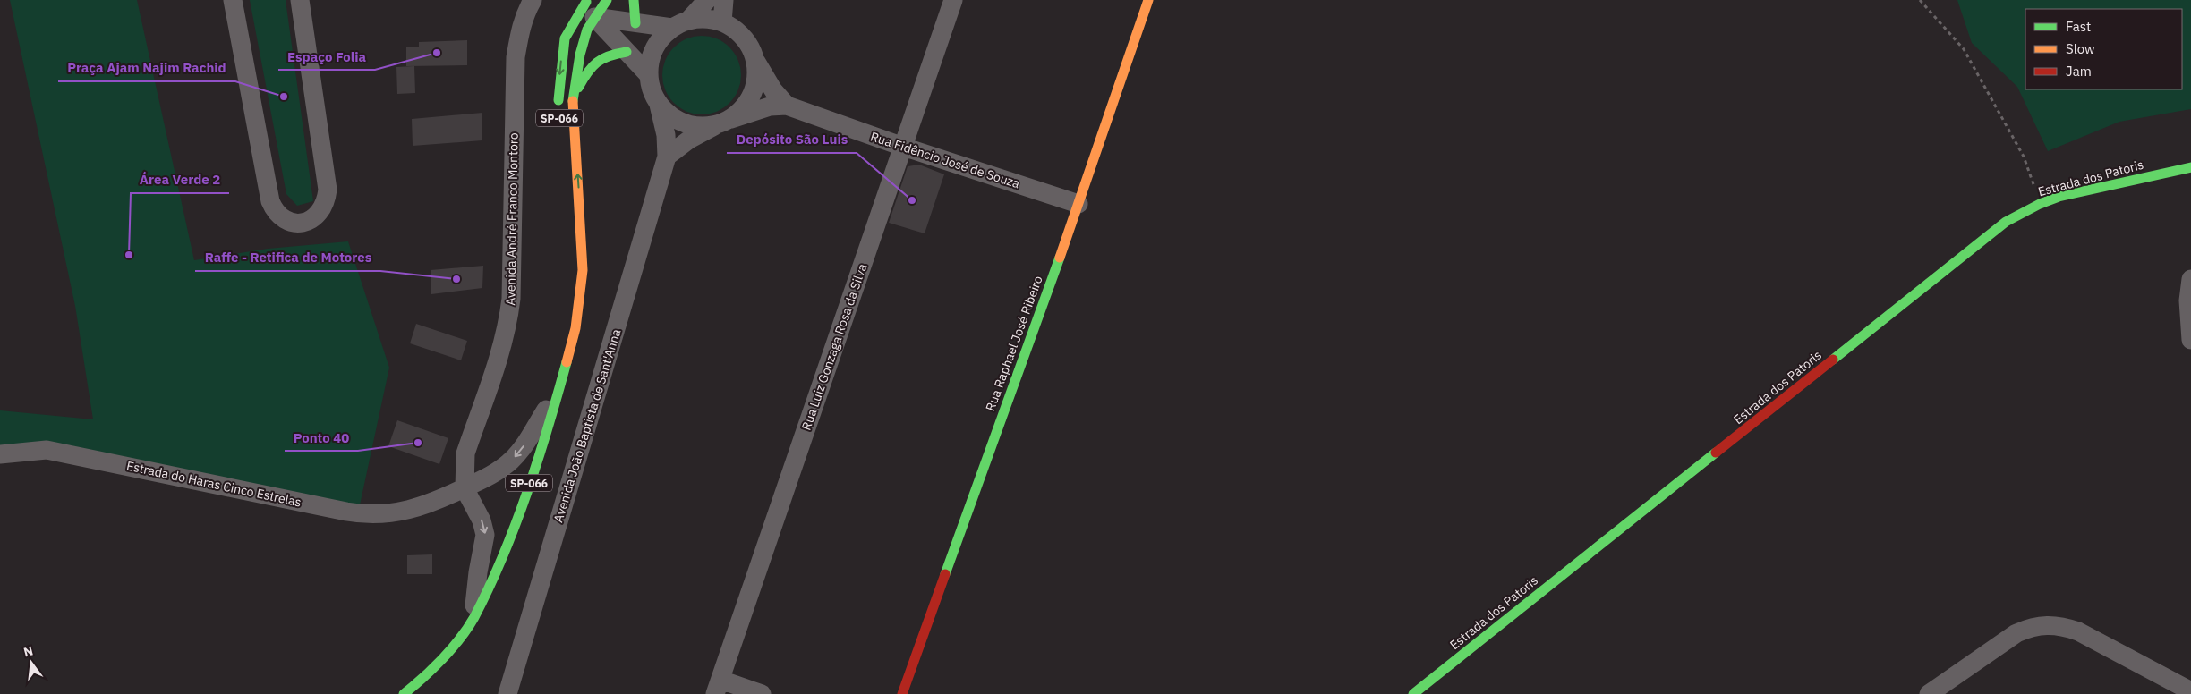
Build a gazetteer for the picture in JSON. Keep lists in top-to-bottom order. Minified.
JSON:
{"streets":{"street":["SP-066","Rua Fidêncio José de Souza","Estrada dos Patoris","Avenida André Franco Montoro","Rua Raphael José Ribeiro","Rua Luiz Gonzaga Rosa da Silva","Avenida João Baptista de Sant'Anna","Estrada do Haras Cinco Estrelas"]},"crossings":[["SP-066","Avenida André Franco Montoro"],["Rua Fidêncio José de Souza","Rua Raphael José Ribeiro"],["Rua Fidêncio José de Souza","Rua Luiz Gonzaga Rosa da Silva"],["Rua Fidêncio José de Souza","Avenida João Baptista de Sant'Anna"],["Avenida André Franco Montoro","Estrada do Haras Cinco Estrelas"]],"places":["Espaço Folia","Praça Ajam Najim Rachid","Depósito São Luis","Área Verde 2","Raffe - Retifica de Motores","Ponto 40"],"legend":["Fast","Slow","Jam"],"north":"top"}
